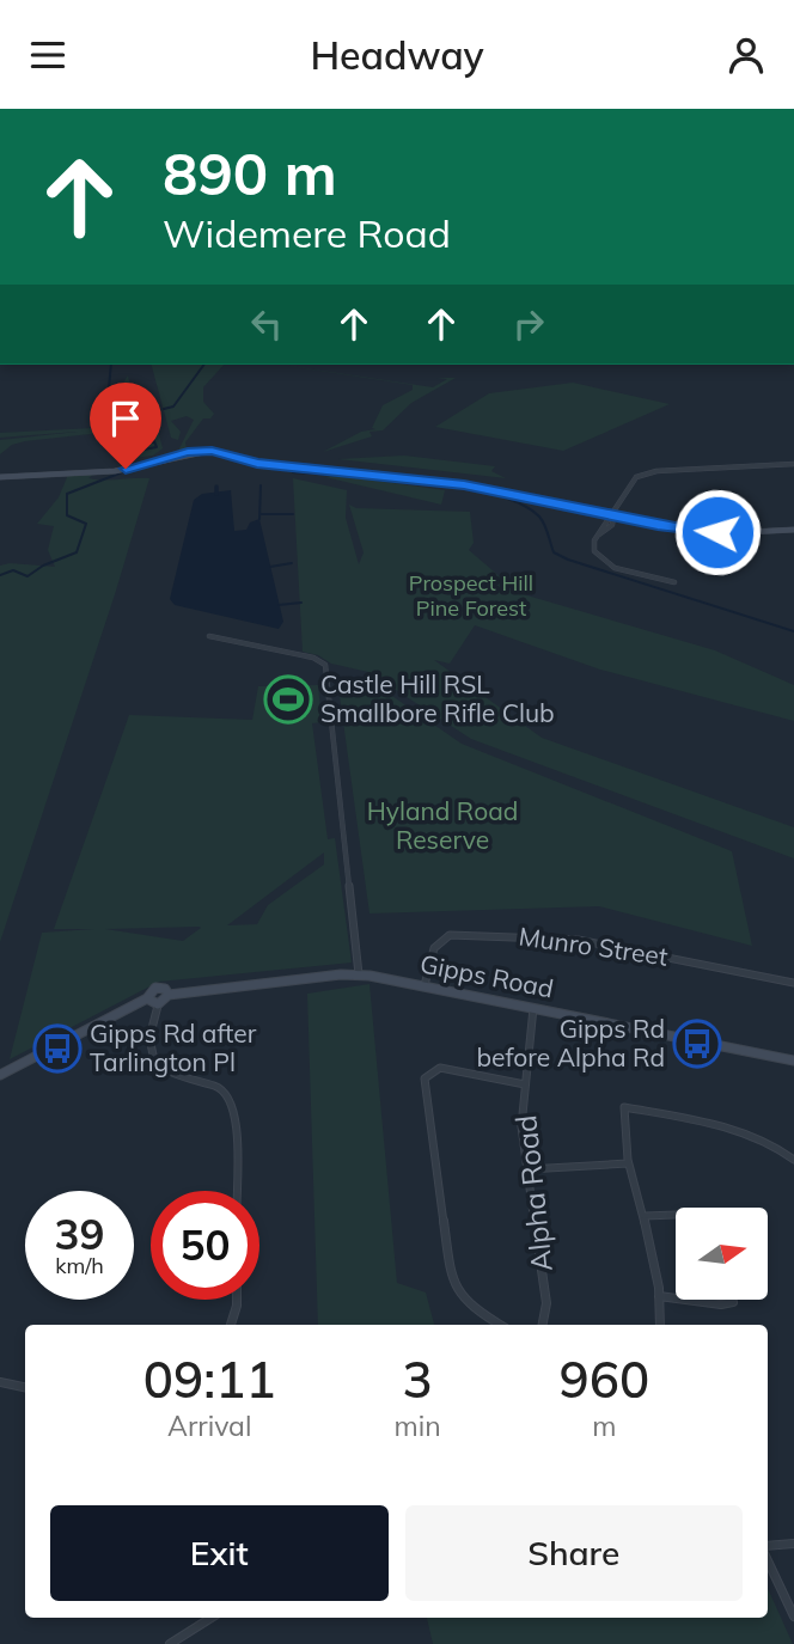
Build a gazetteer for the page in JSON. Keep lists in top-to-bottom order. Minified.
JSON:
{"streets":{"main road":["Gipps Road"],"street":["Munro Street","Alpha Road"]},"crossings":[["Munro Street","Gipps Road"],["Gipps Road","Alpha Road"]],"parks":["Prospect Hill Pine Forest","Hyland Road Reserve"],"places":{"sports":["Castle Hill RSL Smallbore Rifle Club"],"bus stop":["Gipps Rd before Alpha Rd","Gipps Rd after Tarlington Pl"]},"north":"right","page":{"header":"Headway","turn":["890 m","Widemere Road"],"speed":"39 km/h","limit":"50","eta":["09:11","Arrival","3","min","960","m"],"buttons":["Exit","Share"]}}
